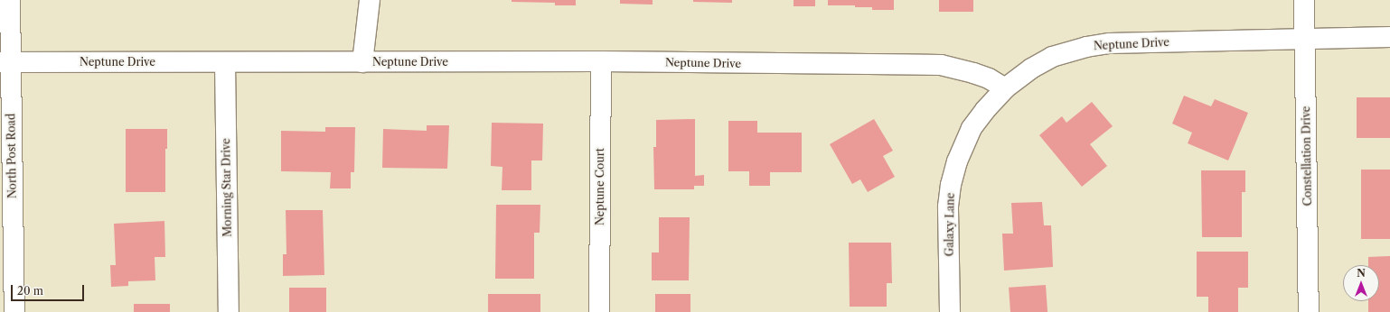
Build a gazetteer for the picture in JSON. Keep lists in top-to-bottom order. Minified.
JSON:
{"streets":{"street":["Neptune Drive","North Post Road","Constellation Drive","Neptune Court","Morning Star Drive","Galaxy Lane"]},"crossings":[["Neptune Drive","North Post Road"],["Neptune Drive","Constellation Drive"],["Neptune Drive","Neptune Court"],["Neptune Drive","Morning Star Drive"],["Neptune Drive","Galaxy Lane"]],"scale_bar":"20 m","north":"top"}
